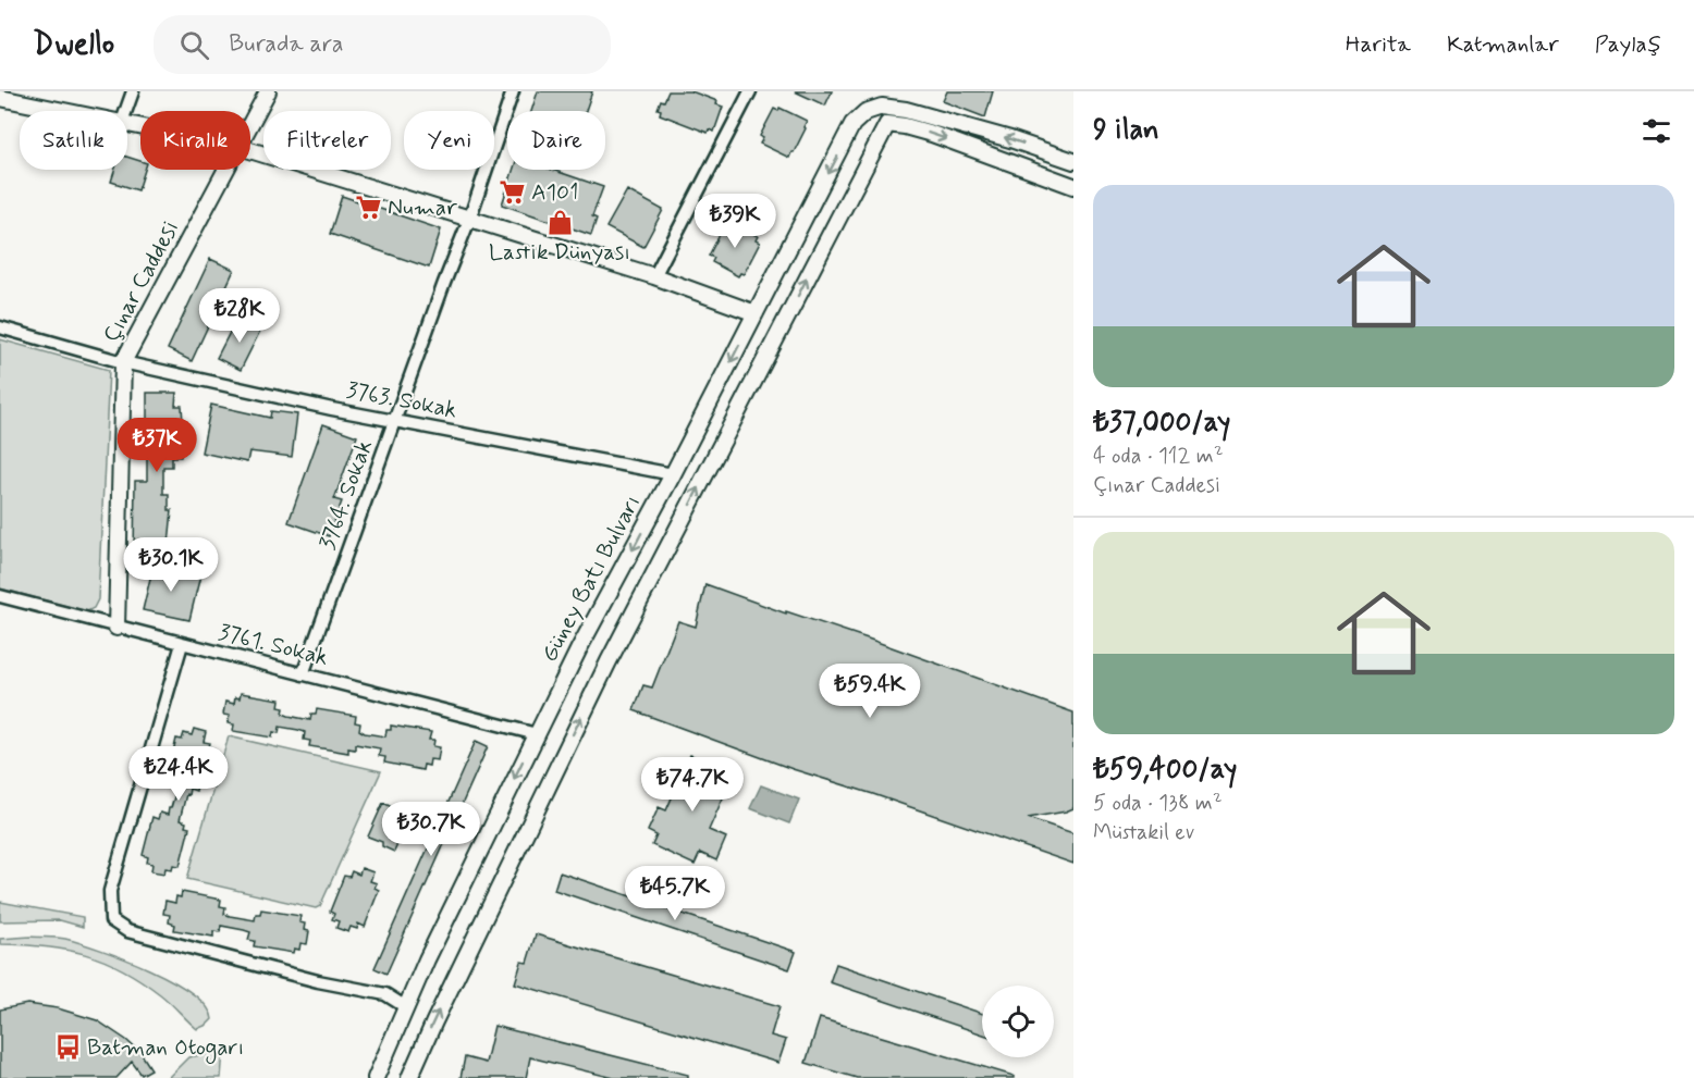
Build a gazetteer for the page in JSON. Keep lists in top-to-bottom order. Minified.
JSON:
{"streets":{"street":["Çınar Caddesi","3763. Sokak","3764. Sokak","Güney Batı Bulvarı","3761. Sokak"]},"crossings":[["Çınar Caddesi","3763. Sokak"],["Çınar Caddesi","3761. Sokak"],["3763. Sokak","3764. Sokak"],["3763. Sokak","Güney Batı Bulvarı"],["3764. Sokak","3761. Sokak"],["Güney Batı Bulvarı","3761. Sokak"]],"one_way":["Güney Batı Bulvarı"],"places":{"supermarket":["A101","Numar"],"shop":["Lastik Dünyası"],"bus stop":["Batman Otogarı"]},"page":{"header":"Dwello","search":"Burada ara","nav":["Harita","Katmanlar","Paylaş"],"heading":"9 ilan","chip":["Satılık","Kiralık","Filtreler","Yeni","Daire"],"list":[{"name":"₺37,000/ay","note":"4 oda · 112 m² · Çınar Caddesi"},{"name":"₺59,400/ay","note":"5 oda · 138 m² · Müstakil ev"}],"price":["₺39K","₺28K","₺37K","₺30.1K","₺59.4K","₺24.4K","₺74.7K","₺30.7K","₺45.7K"]}}
